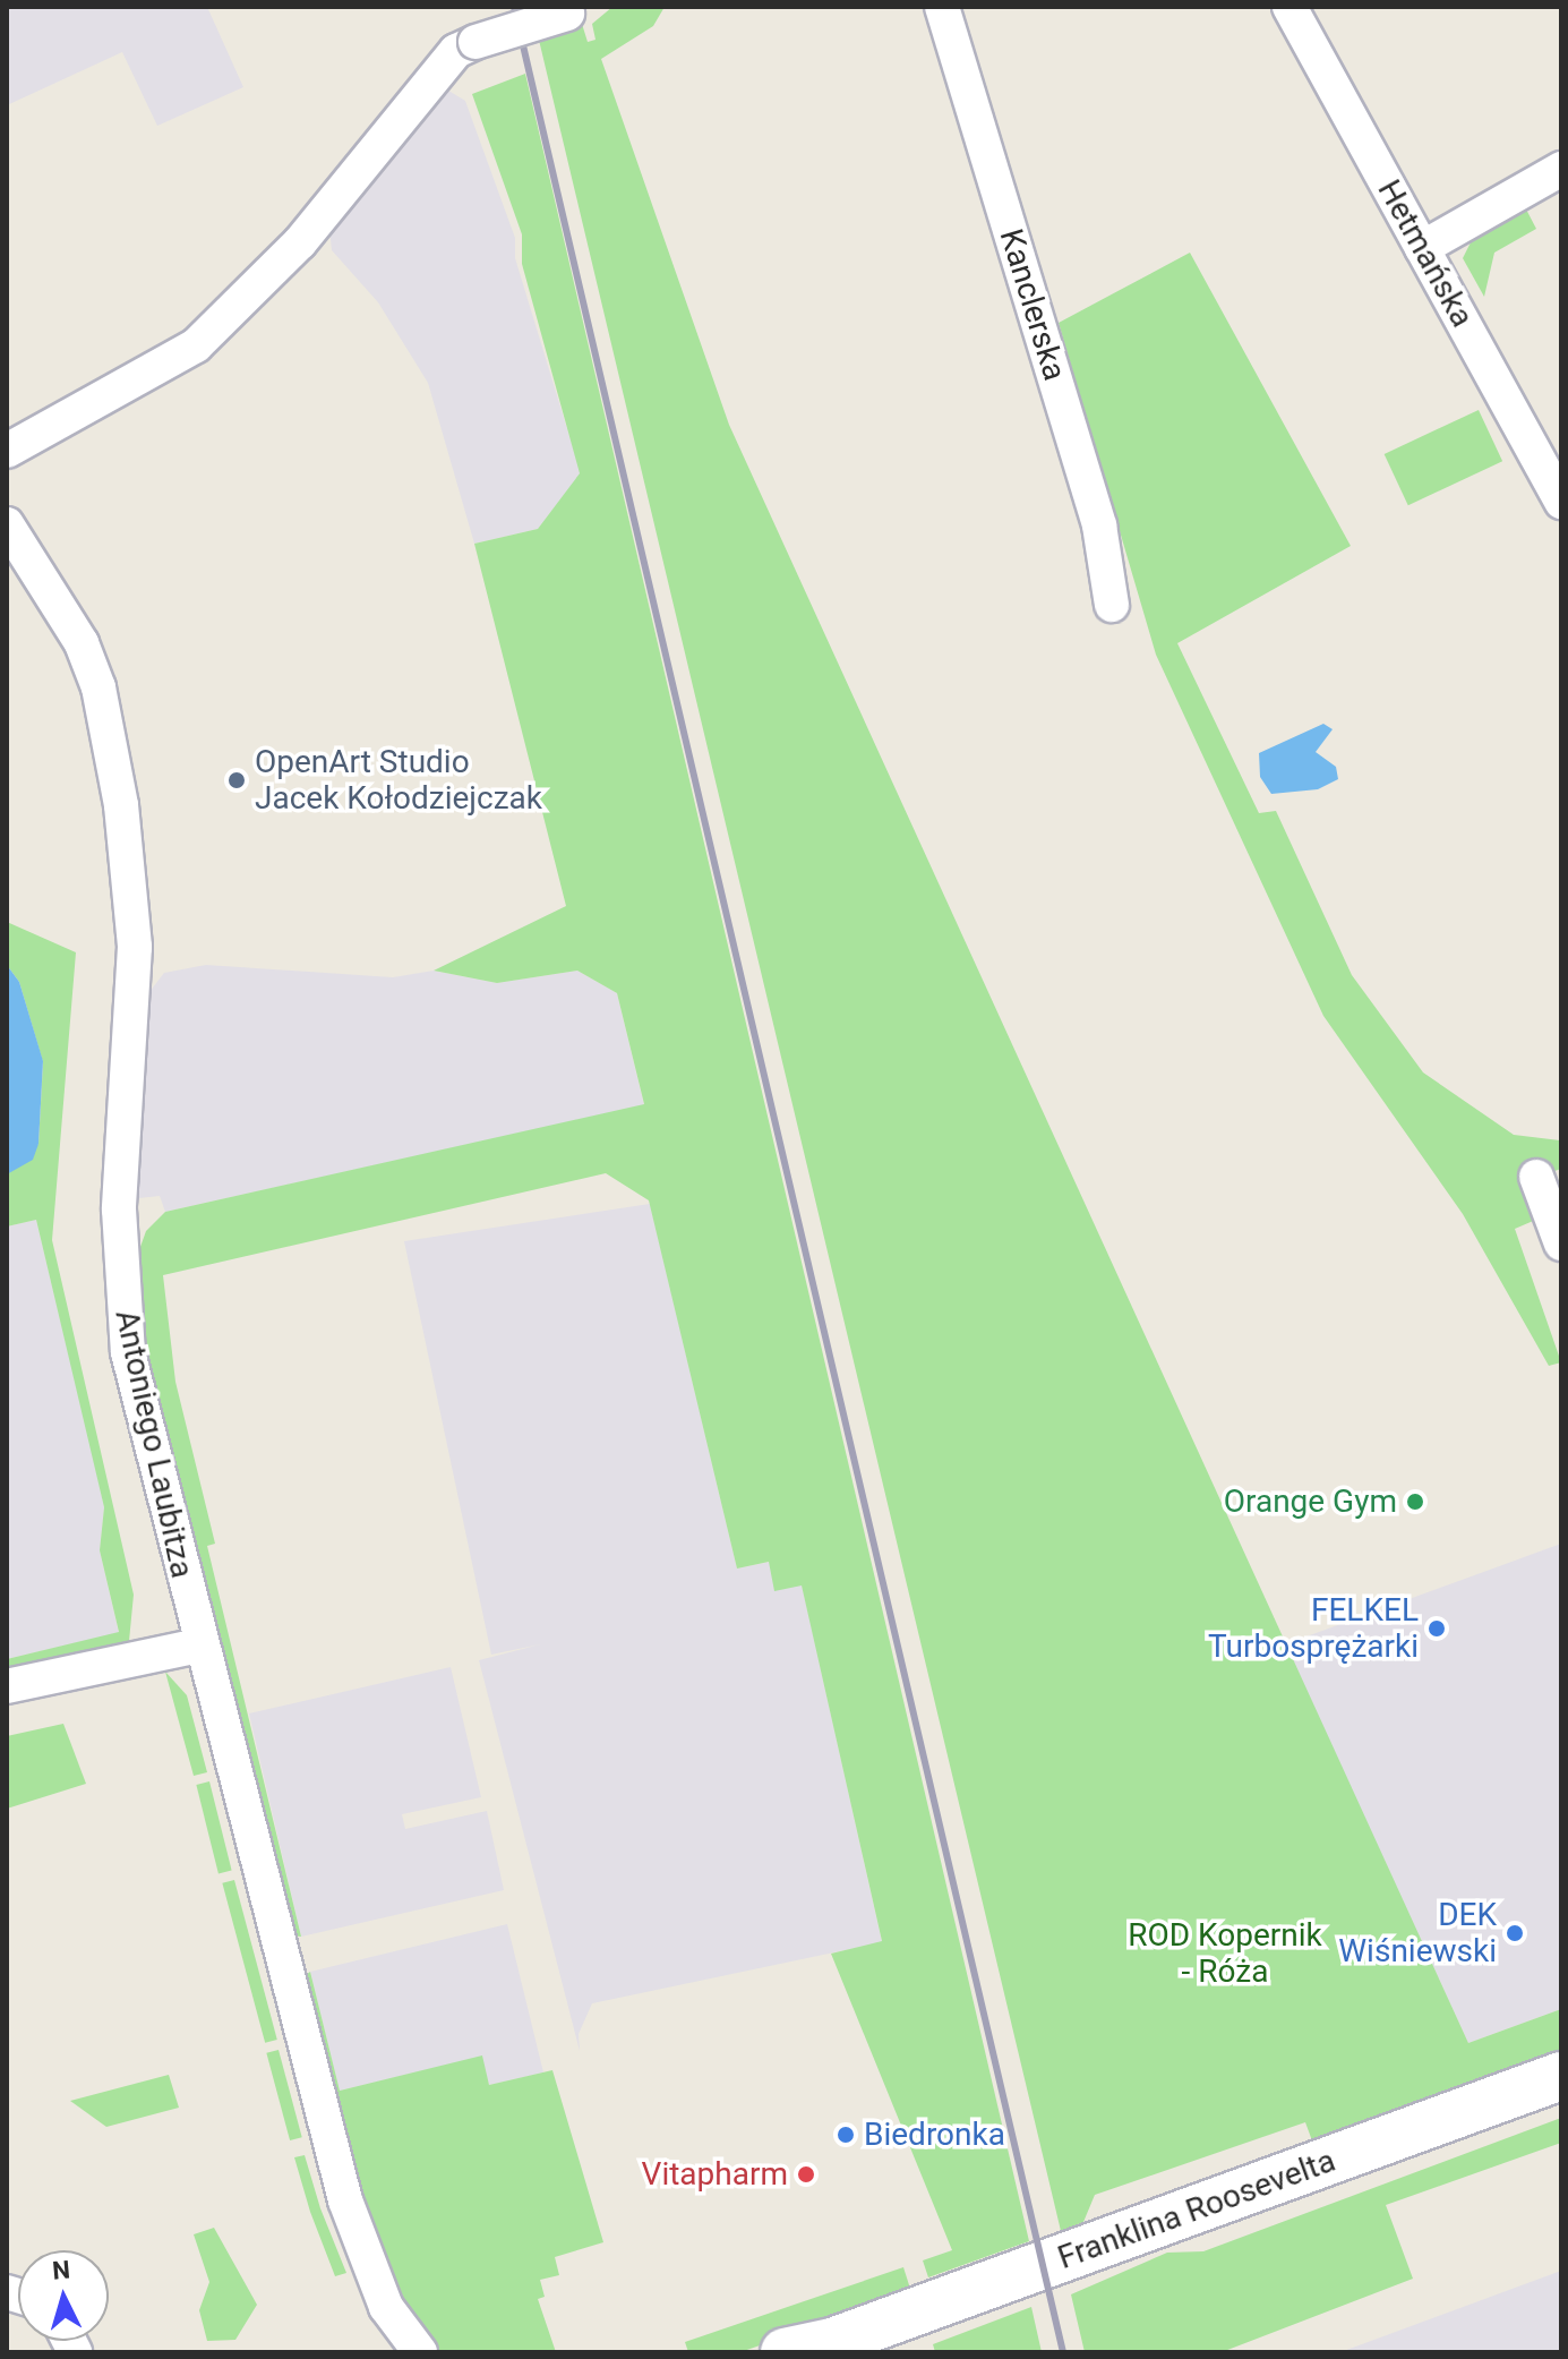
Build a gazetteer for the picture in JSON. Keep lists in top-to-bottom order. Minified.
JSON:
{"streets":{"street":["Hetmańska","Kanclerska","Antoniego Laubitza","Franklina Roosevelta"]},"parks":["ROD Kopernik - Róża"],"places":["OpenArt Studio Jacek Kołodziejczak","Orange Gym","FELKEL Turbosprężarki","DEK Wiśniewski","Biedronka","Vitapharm"],"north":"top"}
